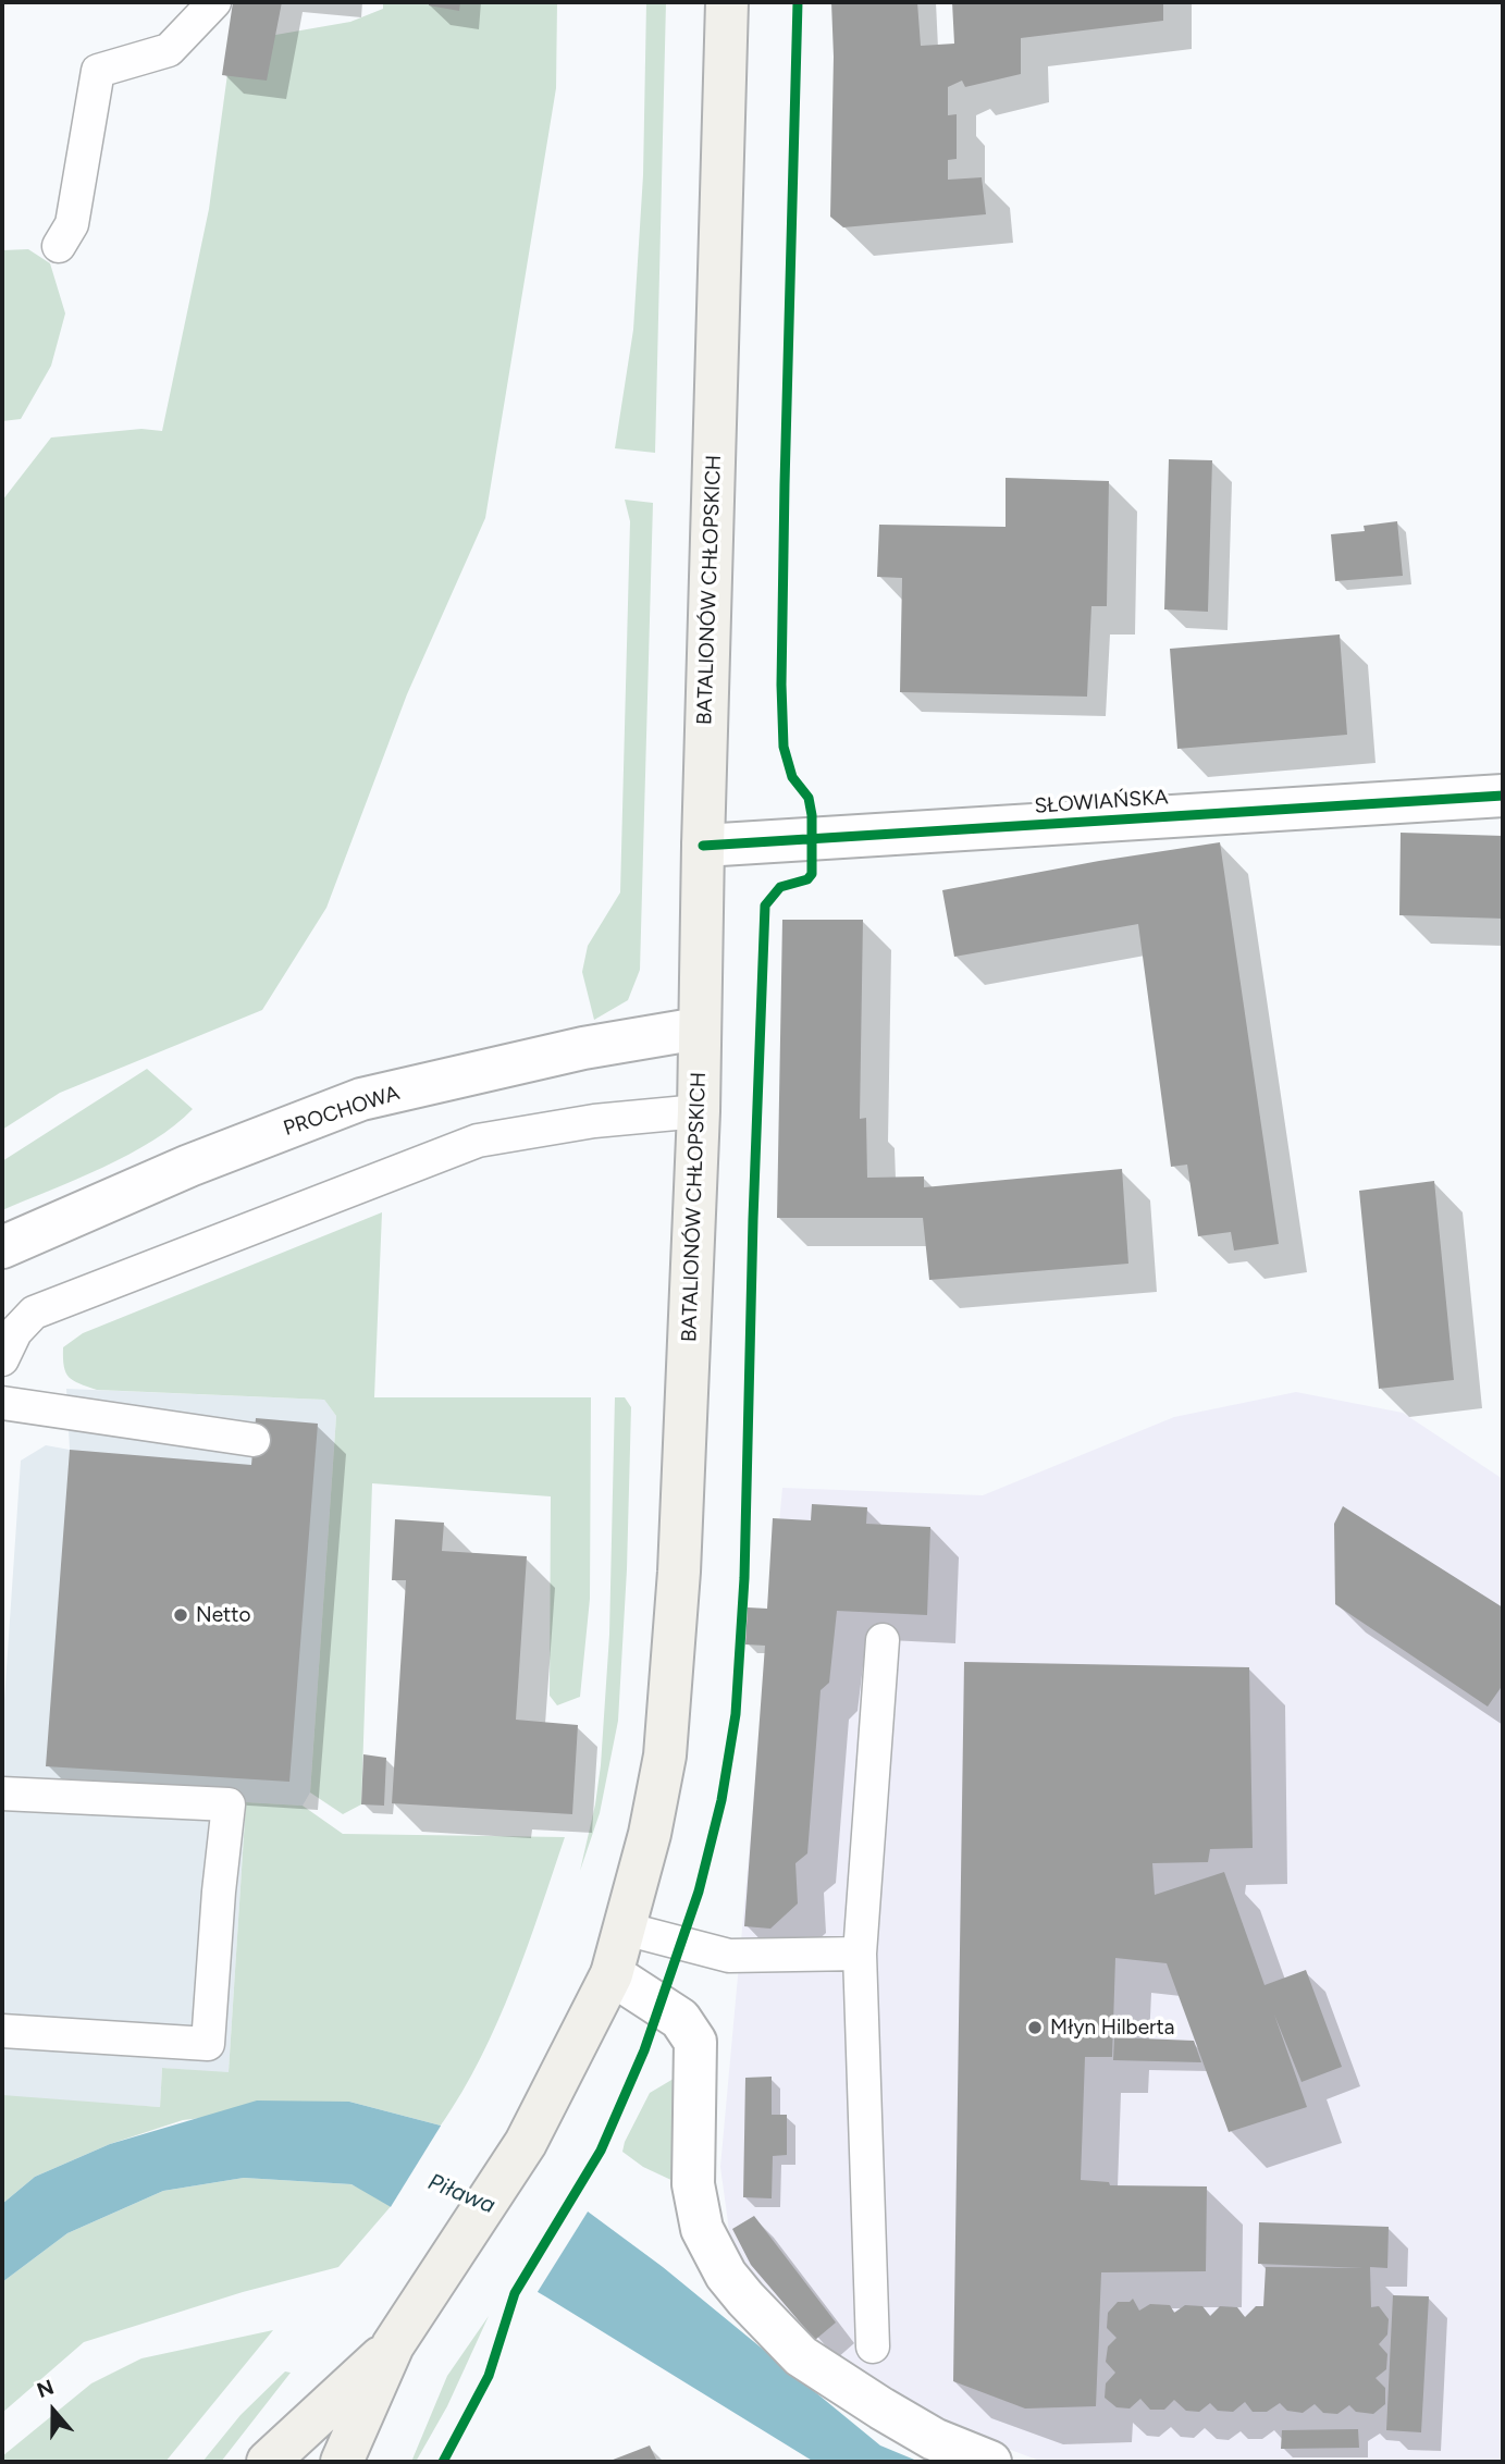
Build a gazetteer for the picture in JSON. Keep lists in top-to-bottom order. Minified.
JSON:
{"streets":{"main road":["BATALIONÓW CHŁOPSKICH"],"street":["SŁOWIAŃSKA","PROCHOWA"]},"crossings":[["BATALIONÓW CHŁOPSKICH","SŁOWIAŃSKA"],["BATALIONÓW CHŁOPSKICH","PROCHOWA"]],"water":["Piława"],"places":["Netto","Młyn Hilberta"],"north":"top"}
